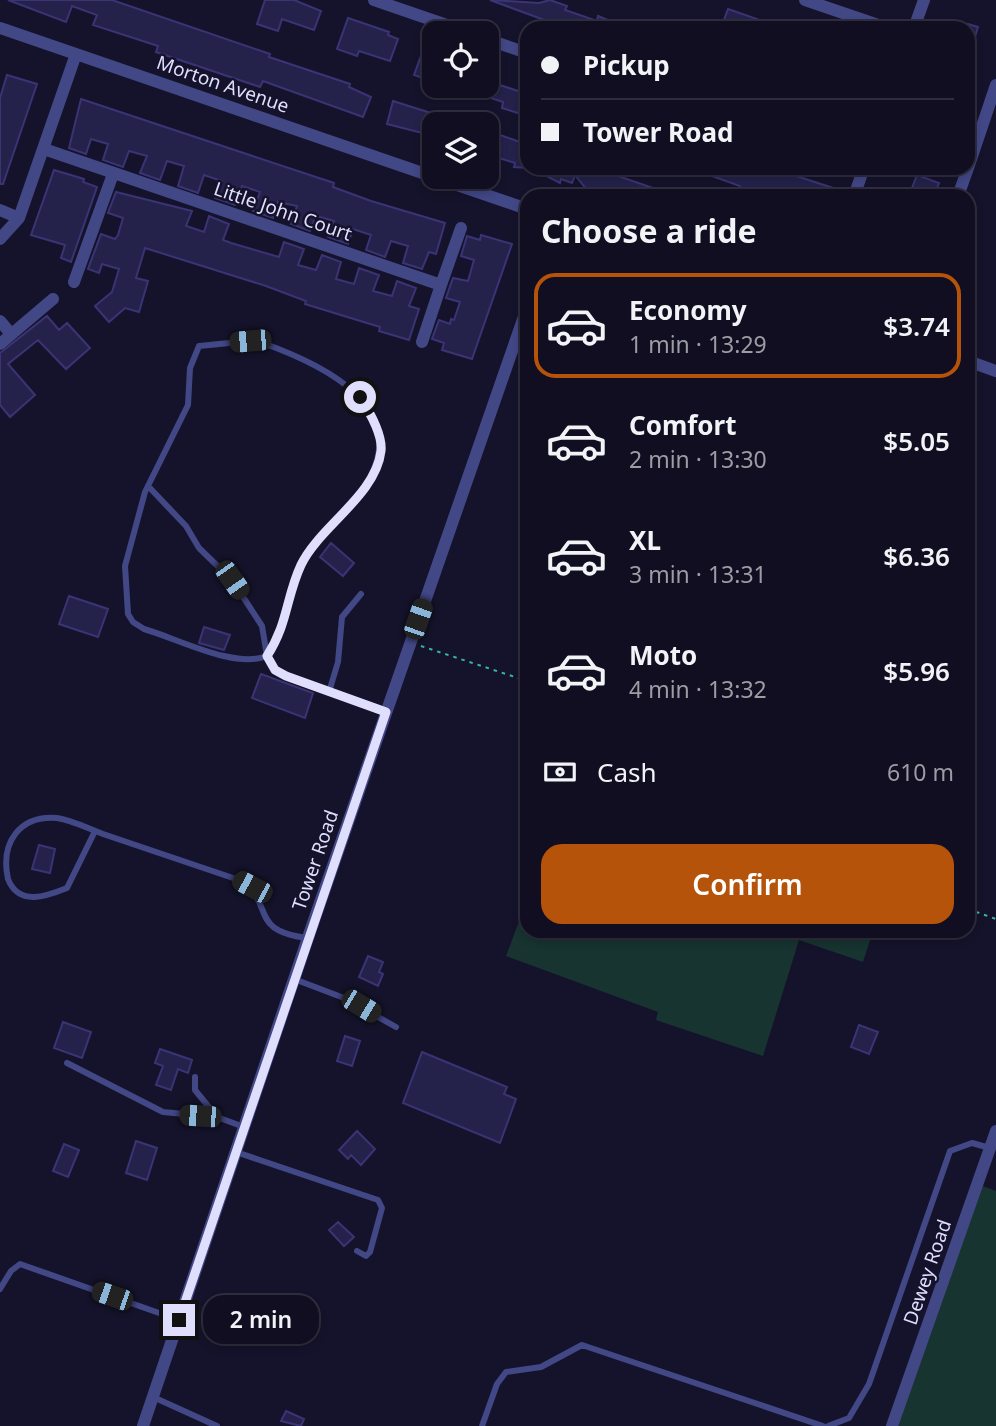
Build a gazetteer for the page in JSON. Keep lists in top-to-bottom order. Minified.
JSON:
{"streets":{"street":["Morton Avenue","Little John Court","Tower Road","Dewey Road"]},"page":{"banner":["Pickup","Tower Road"],"heading":"Choose a ride","list":[{"name":"Economy","note":"1 min · 13:29","value":"$3.74"},{"name":"Comfort","note":"2 min · 13:30","value":"$5.05"},{"name":"XL","note":"3 min · 13:31","value":"$6.36"},{"name":"Moto","note":"4 min · 13:32","value":"$5.96"}],"pay":["Cash","610 m"],"buttons":"Confirm","bubble":"2 min"}}
